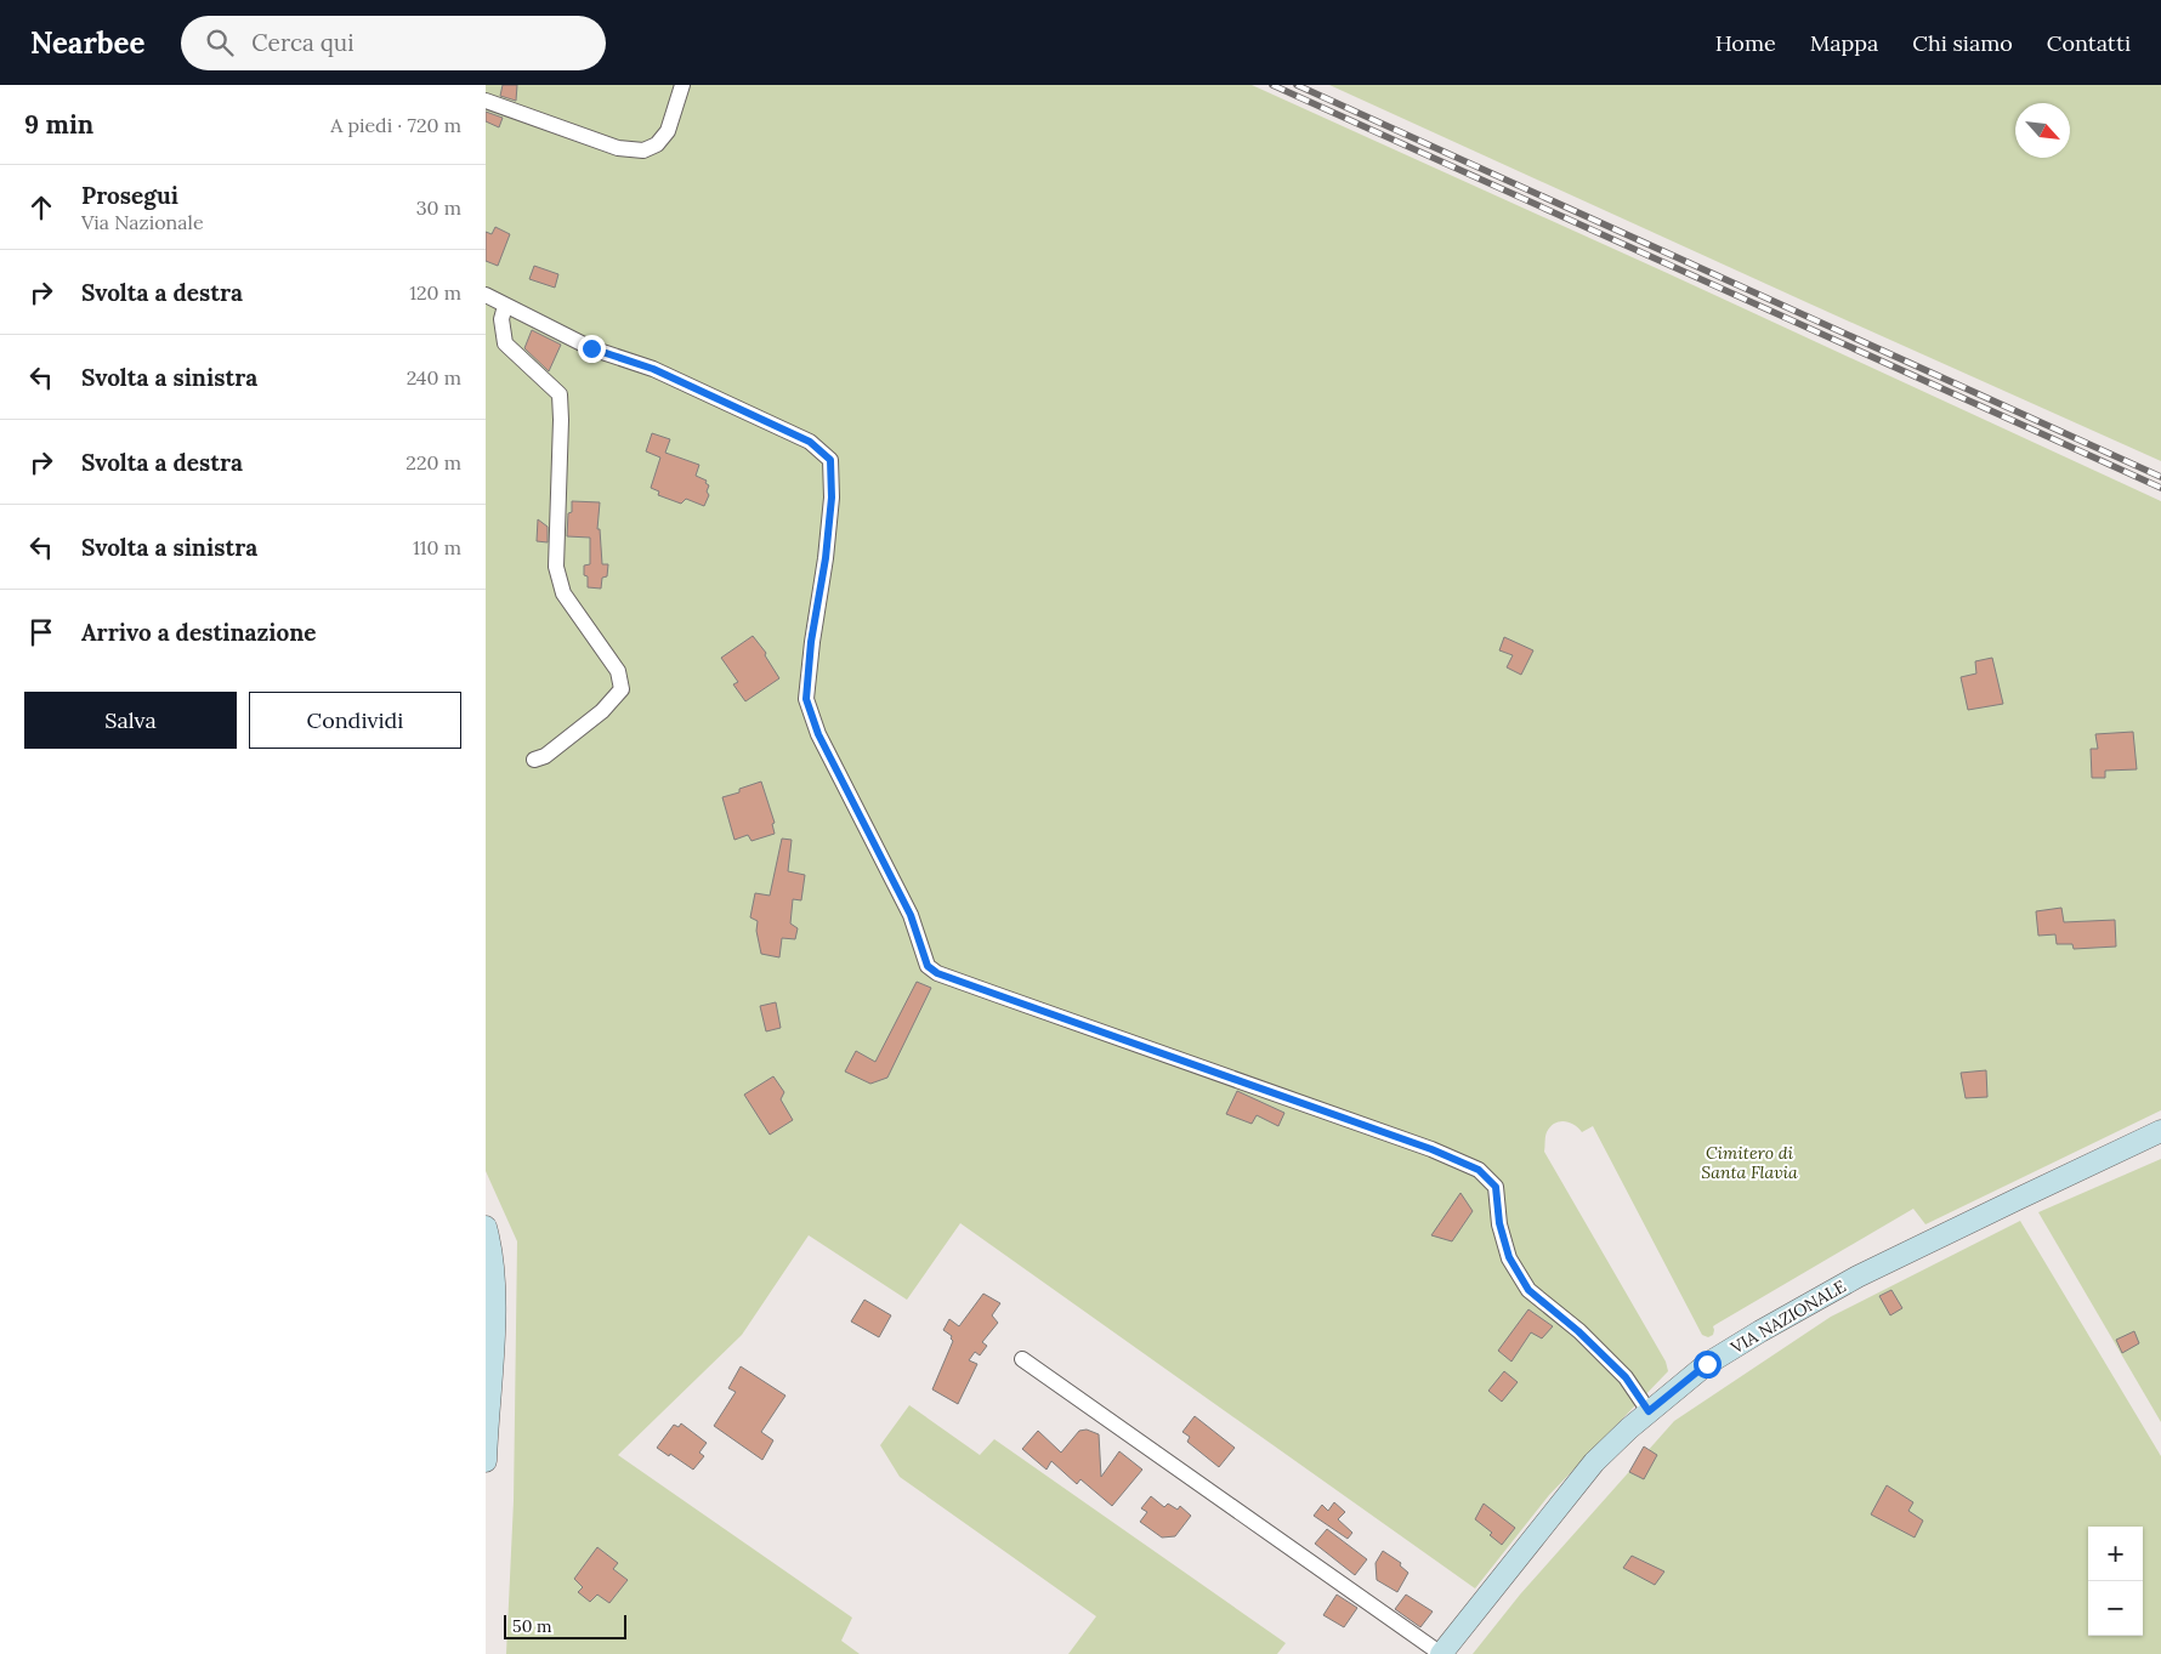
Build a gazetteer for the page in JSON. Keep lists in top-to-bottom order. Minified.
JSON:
{"streets":{"main road":["VIA NAZIONALE"]},"parks":["Cimitero di Santa Flavia"],"scale_bar":"50 m","north":"bottom right","page":{"header":"Nearbee","search":"Cerca qui","nav":["Home","Mappa","Chi siamo","Contatti"],"heading":["9 min","A piedi · 720 m"],"list":[["Prosegui","Via Nazionale","30 m"],["Svolta a destra","120 m"],["Svolta a sinistra","240 m"],["Svolta a destra","220 m"],["Svolta a sinistra","110 m"],"Arrivo a destinazione"],"buttons":["Salva","Condividi"],"map_buttons":["+","−"],"scale":"50 m"}}
